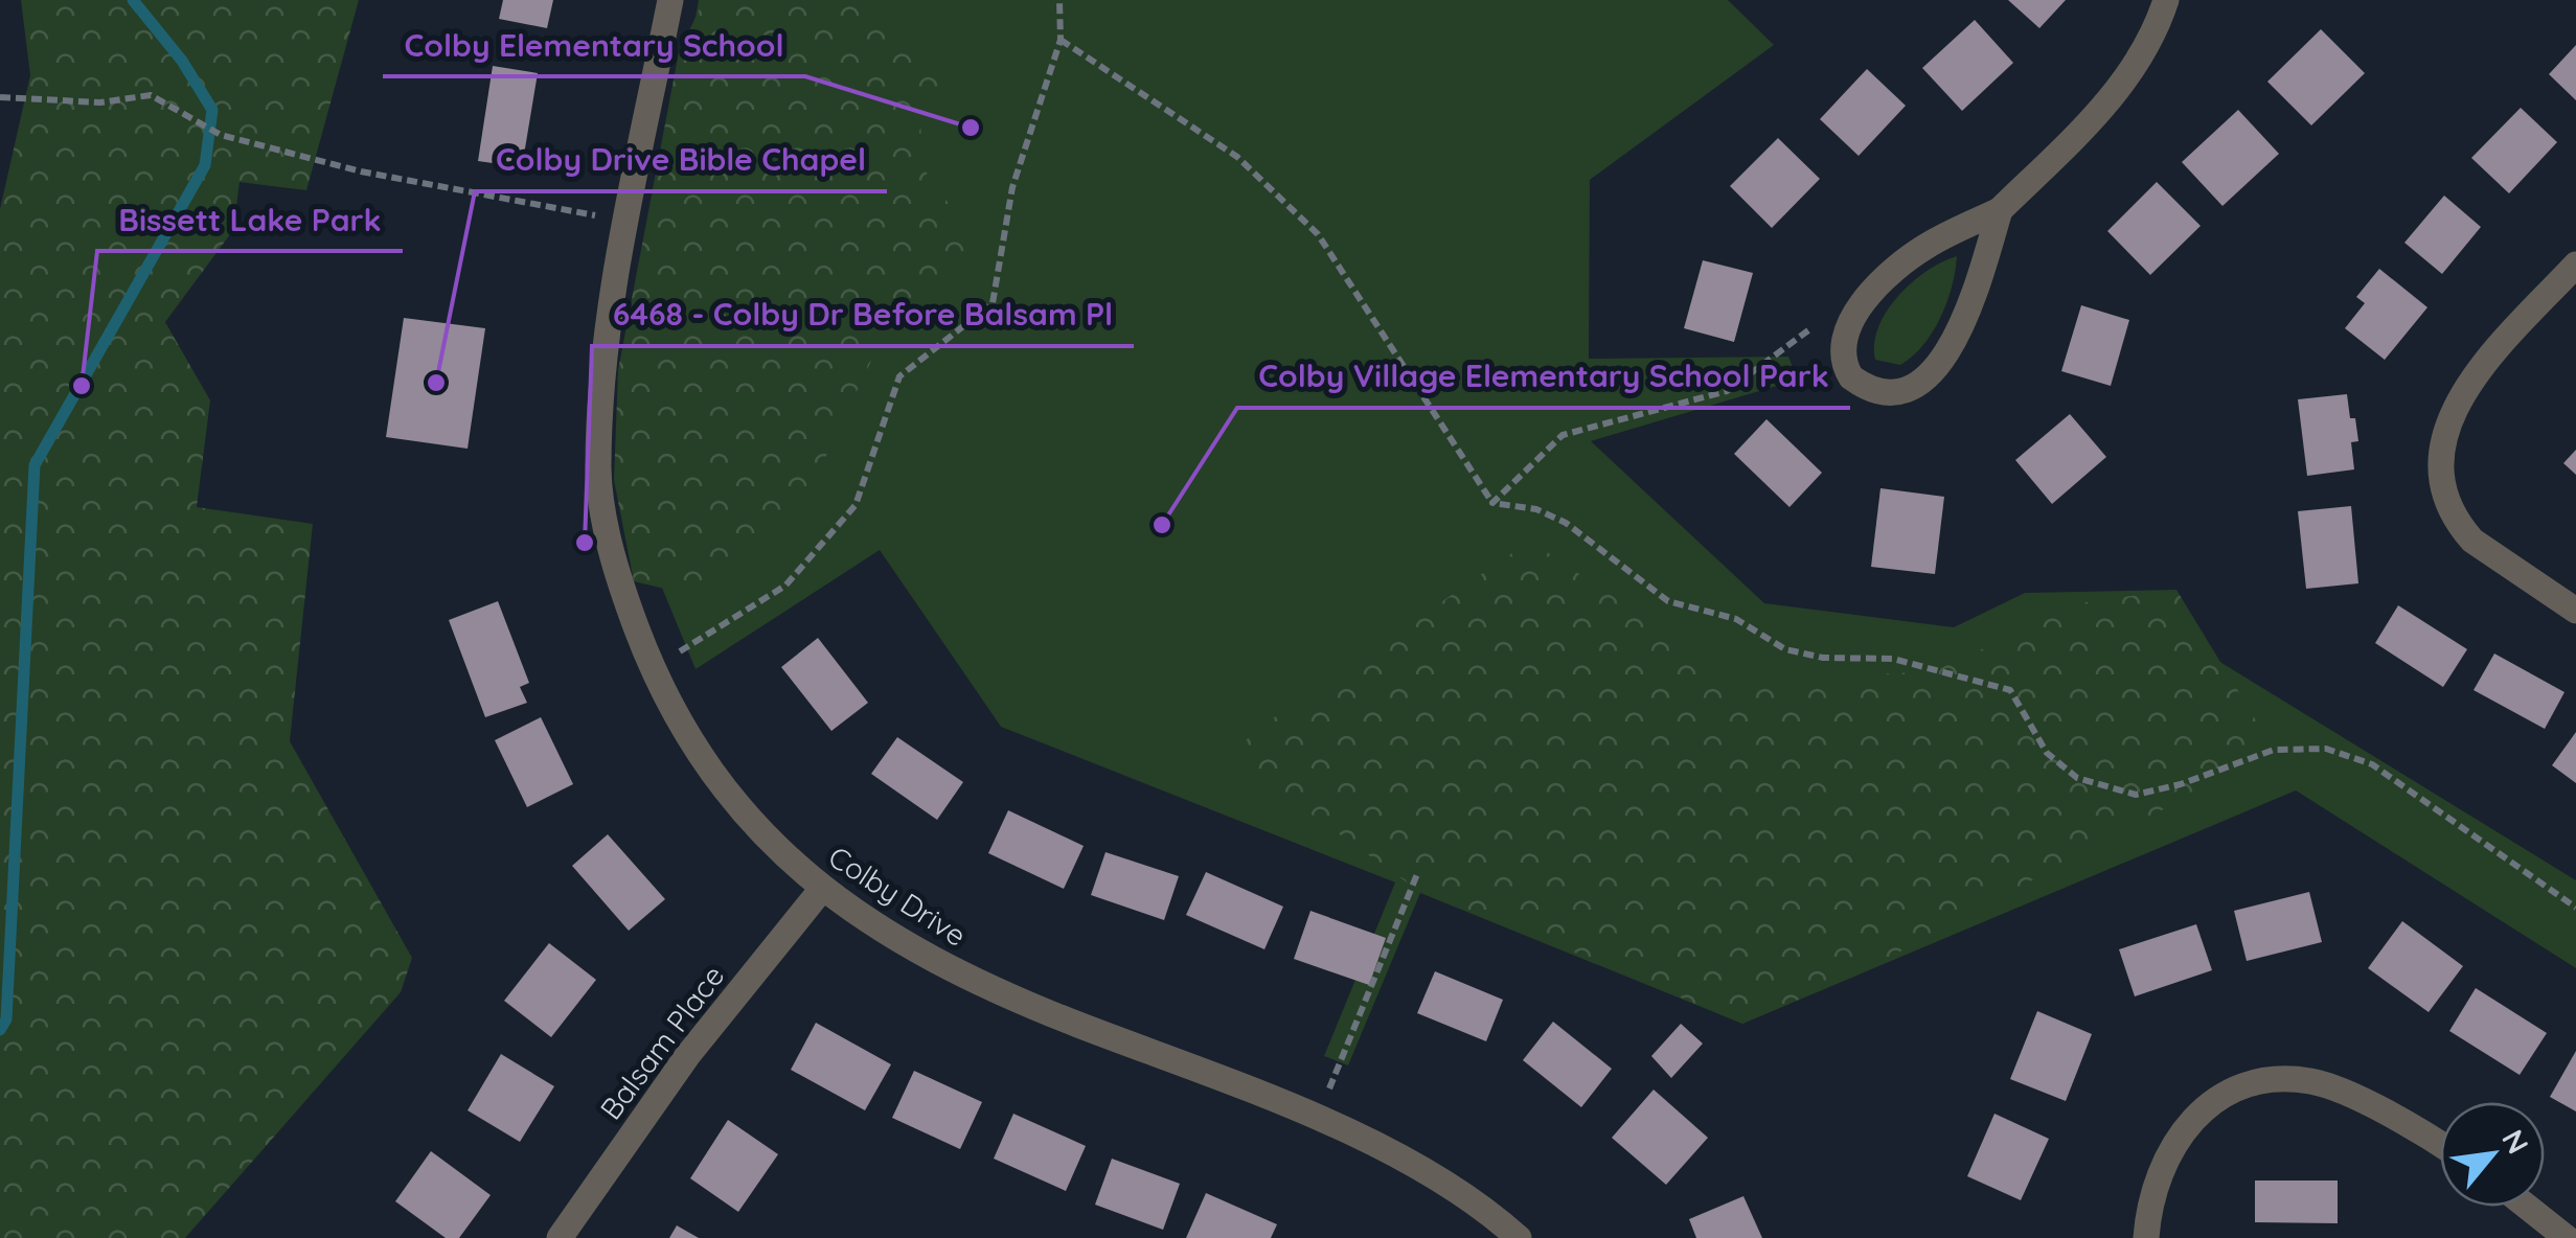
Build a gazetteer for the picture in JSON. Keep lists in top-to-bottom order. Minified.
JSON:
{"streets":{"street":["Colby Drive","Balsam Place"]},"crossings":[["Colby Drive","Balsam Place"]],"places":["Colby Elementary School","Colby Drive Bible Chapel","Bissett Lake Park","Colby Village Elementary School Park","6468 - Colby Dr Before Balsam Pl"],"north":"top right"}
